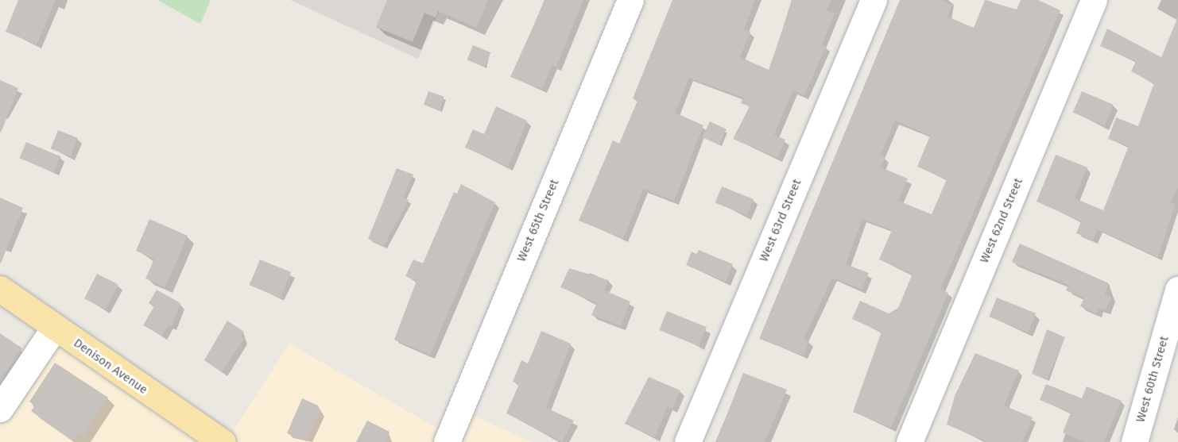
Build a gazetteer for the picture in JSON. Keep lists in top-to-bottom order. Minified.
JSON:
{"streets":{"main road":["Denison Avenue"],"street":["West 65th Street","West 63rd Street","West 62nd Street","West 60th Street"]}}
